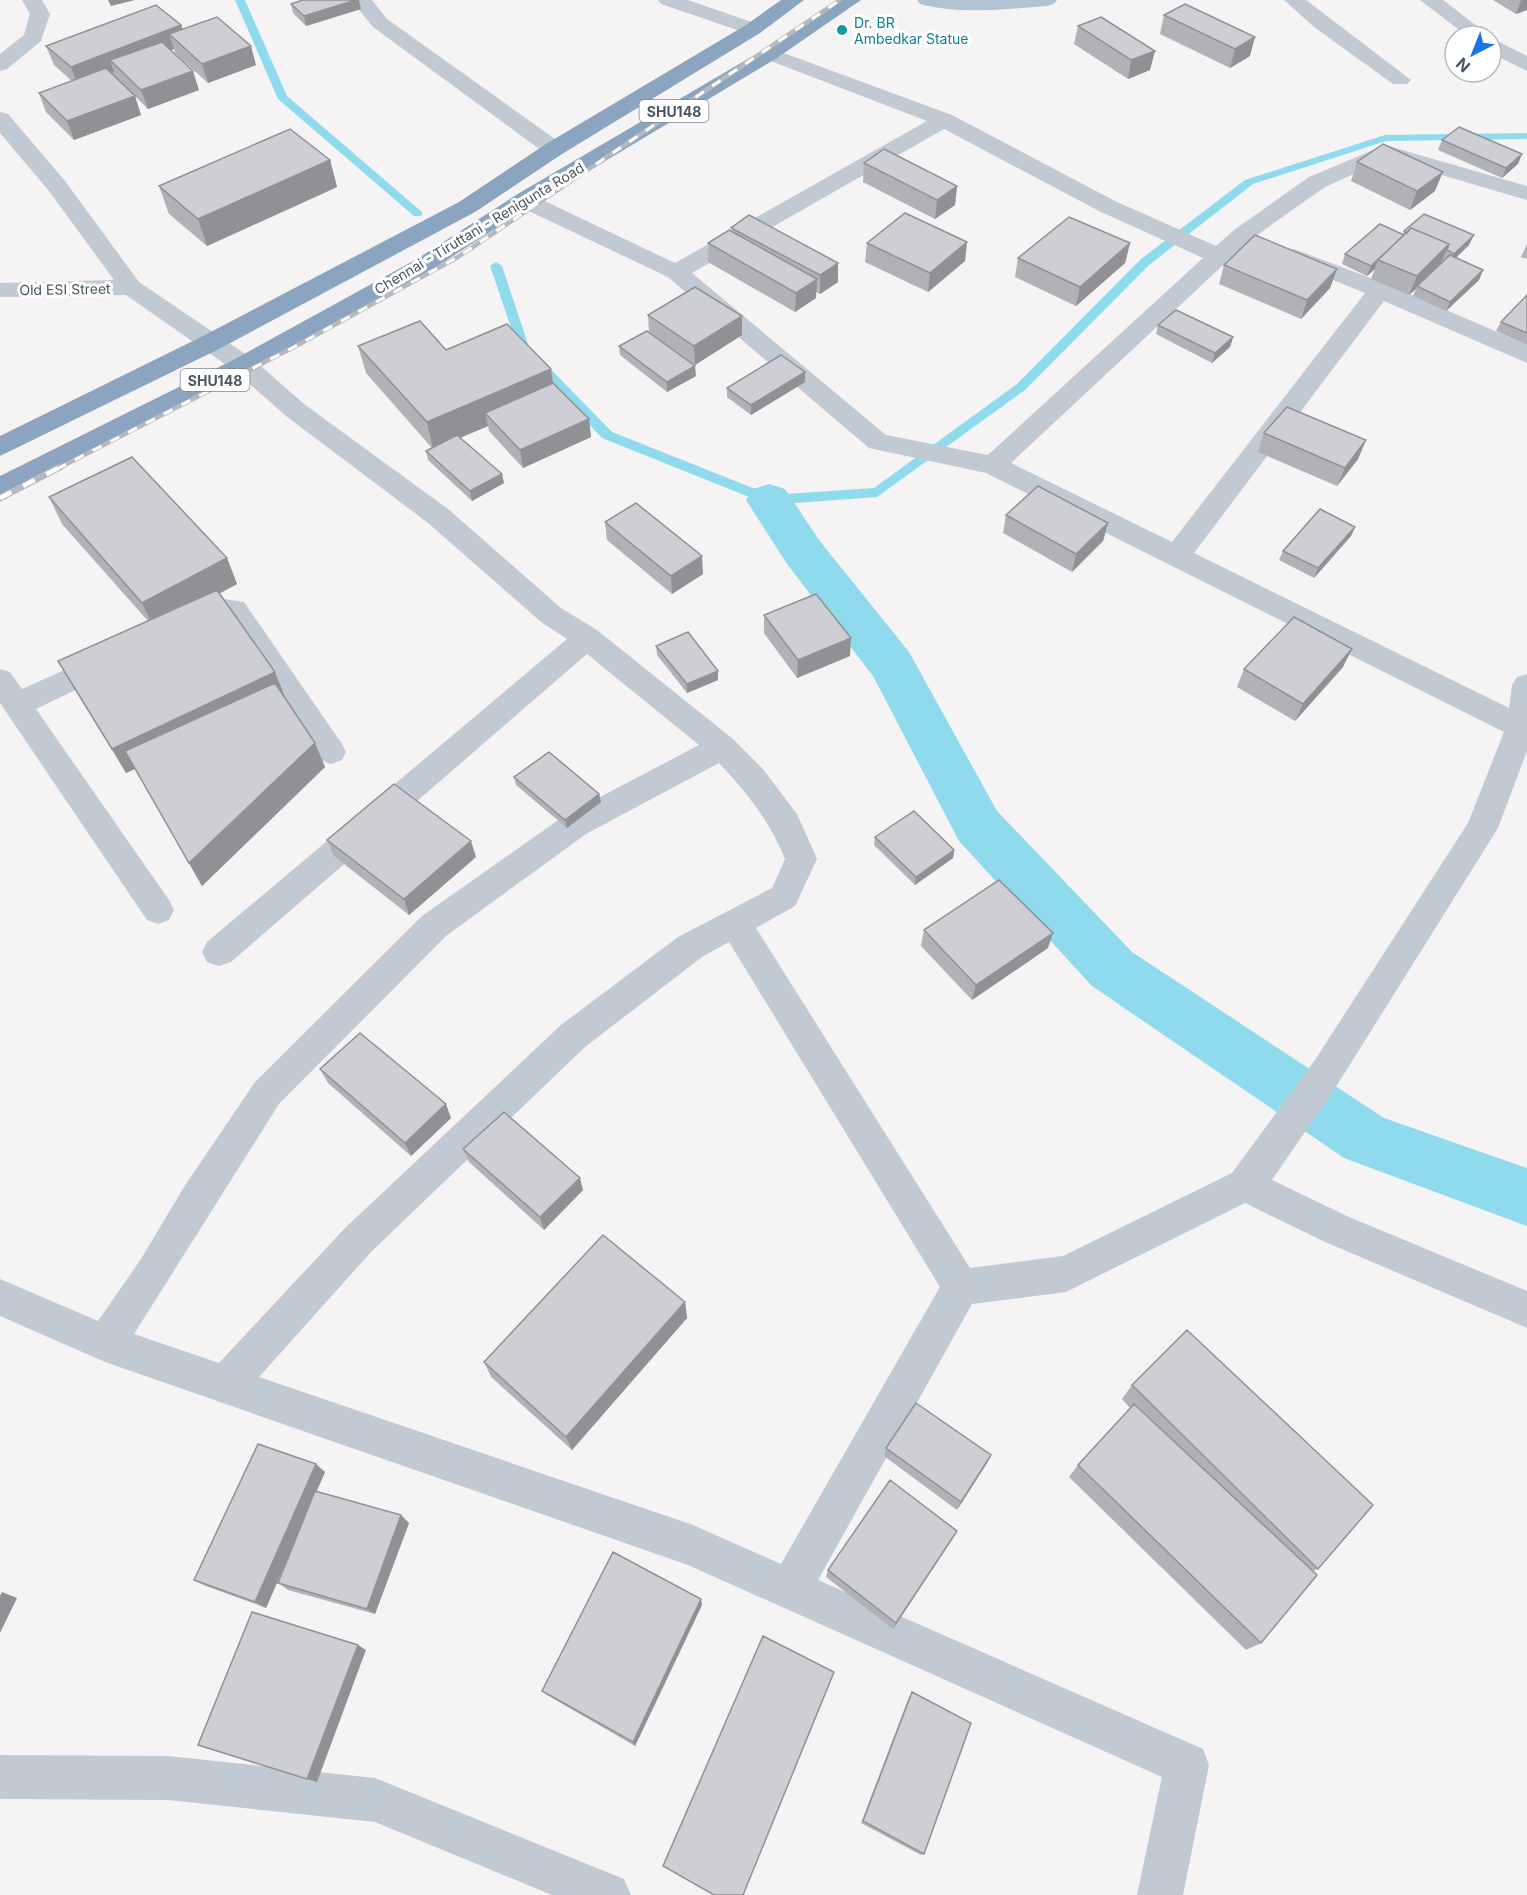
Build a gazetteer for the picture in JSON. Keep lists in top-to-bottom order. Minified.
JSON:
{"streets":{"highway":["SHU148","Chennai - Tiruttani - Renigunta Road"],"street":["Old ESI Street"]},"places":["Dr. BR Ambedkar Statue"],"north":"bottom left"}
